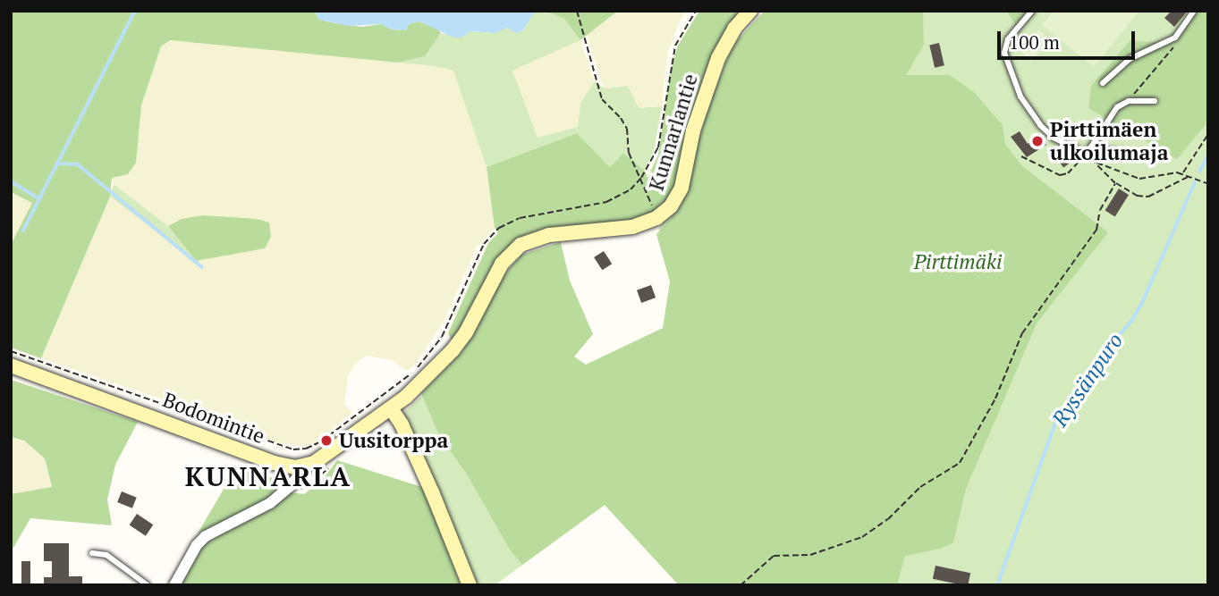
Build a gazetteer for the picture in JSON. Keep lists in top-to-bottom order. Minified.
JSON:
{"streets":{"main road":["Kunnarlantie","Bodomintie"]},"districts":["KUNNARLA"],"water":["Ryssänpuro"],"parks":["Pirttimäki"],"places":["Pirttimäen ulkoilumaja","Uusitorppa"],"scale_bar":"100 m"}
